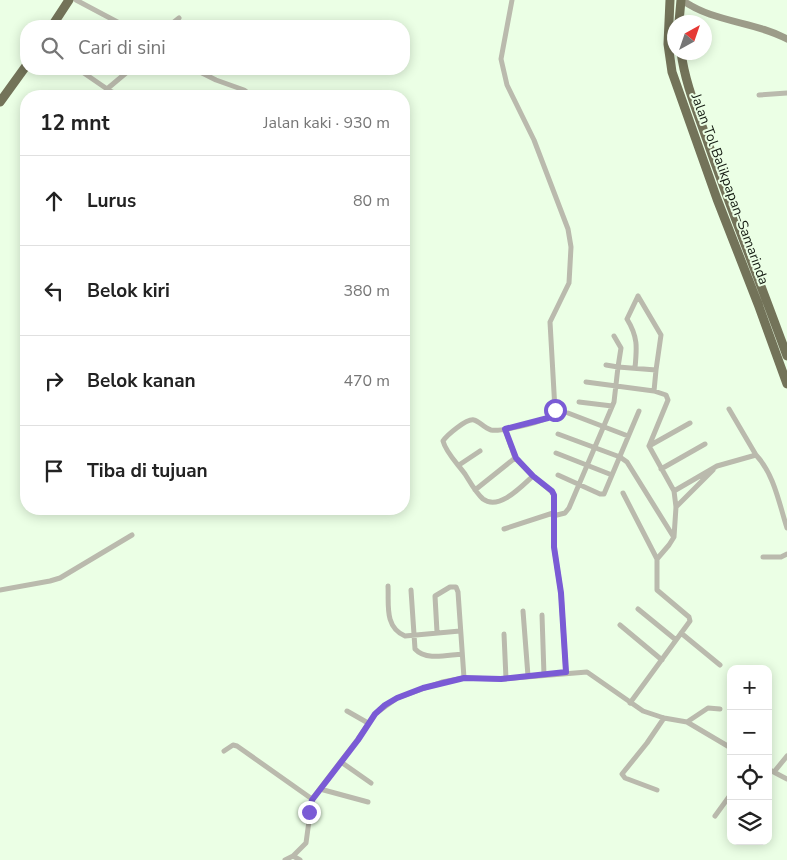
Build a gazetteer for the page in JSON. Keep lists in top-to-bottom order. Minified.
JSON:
{"streets":{"highway":["Jalan Tol Balikpapan–Samarinda"]},"north":"top right","page":{"search":"Cari di sini","heading":["12 mnt","Jalan kaki · 930 m"],"list":[["Lurus","80 m"],["Belok kiri","380 m"],["Belok kanan","470 m"],"Tiba di tujuan"],"map_buttons":["+","−"]}}
